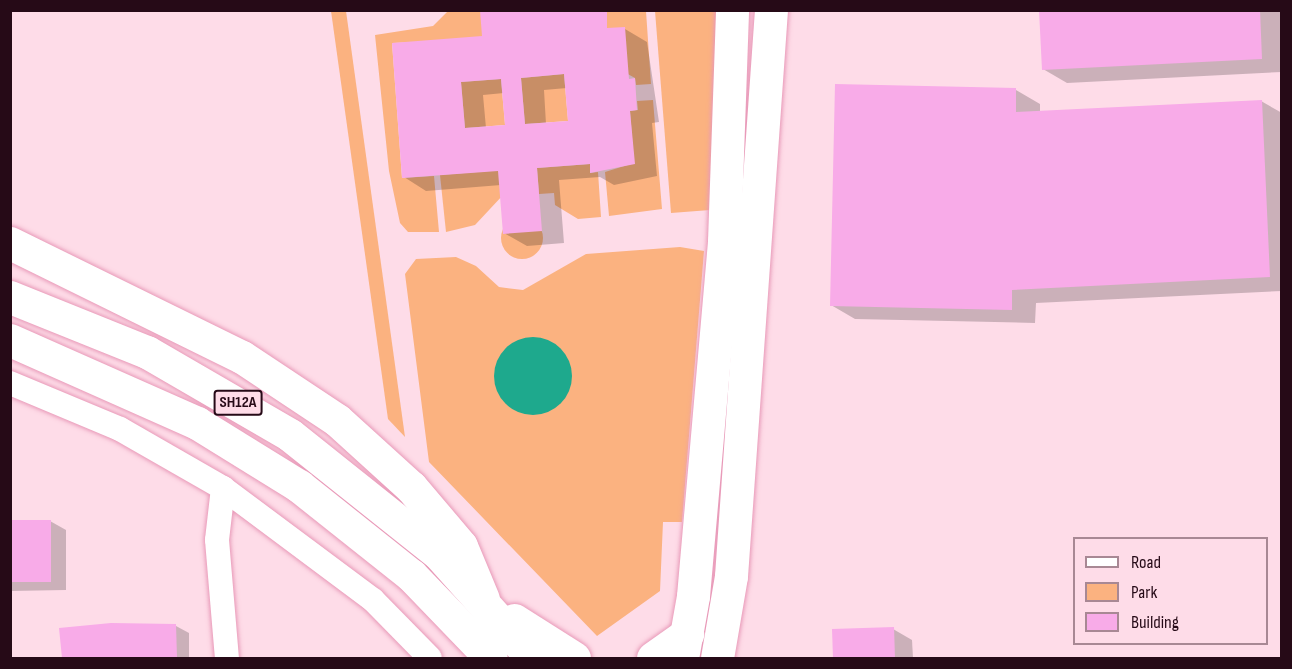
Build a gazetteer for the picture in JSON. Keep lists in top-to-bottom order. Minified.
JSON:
{"streets":{"street":["SH12A"]},"legend":["Road","Park","Building"]}
